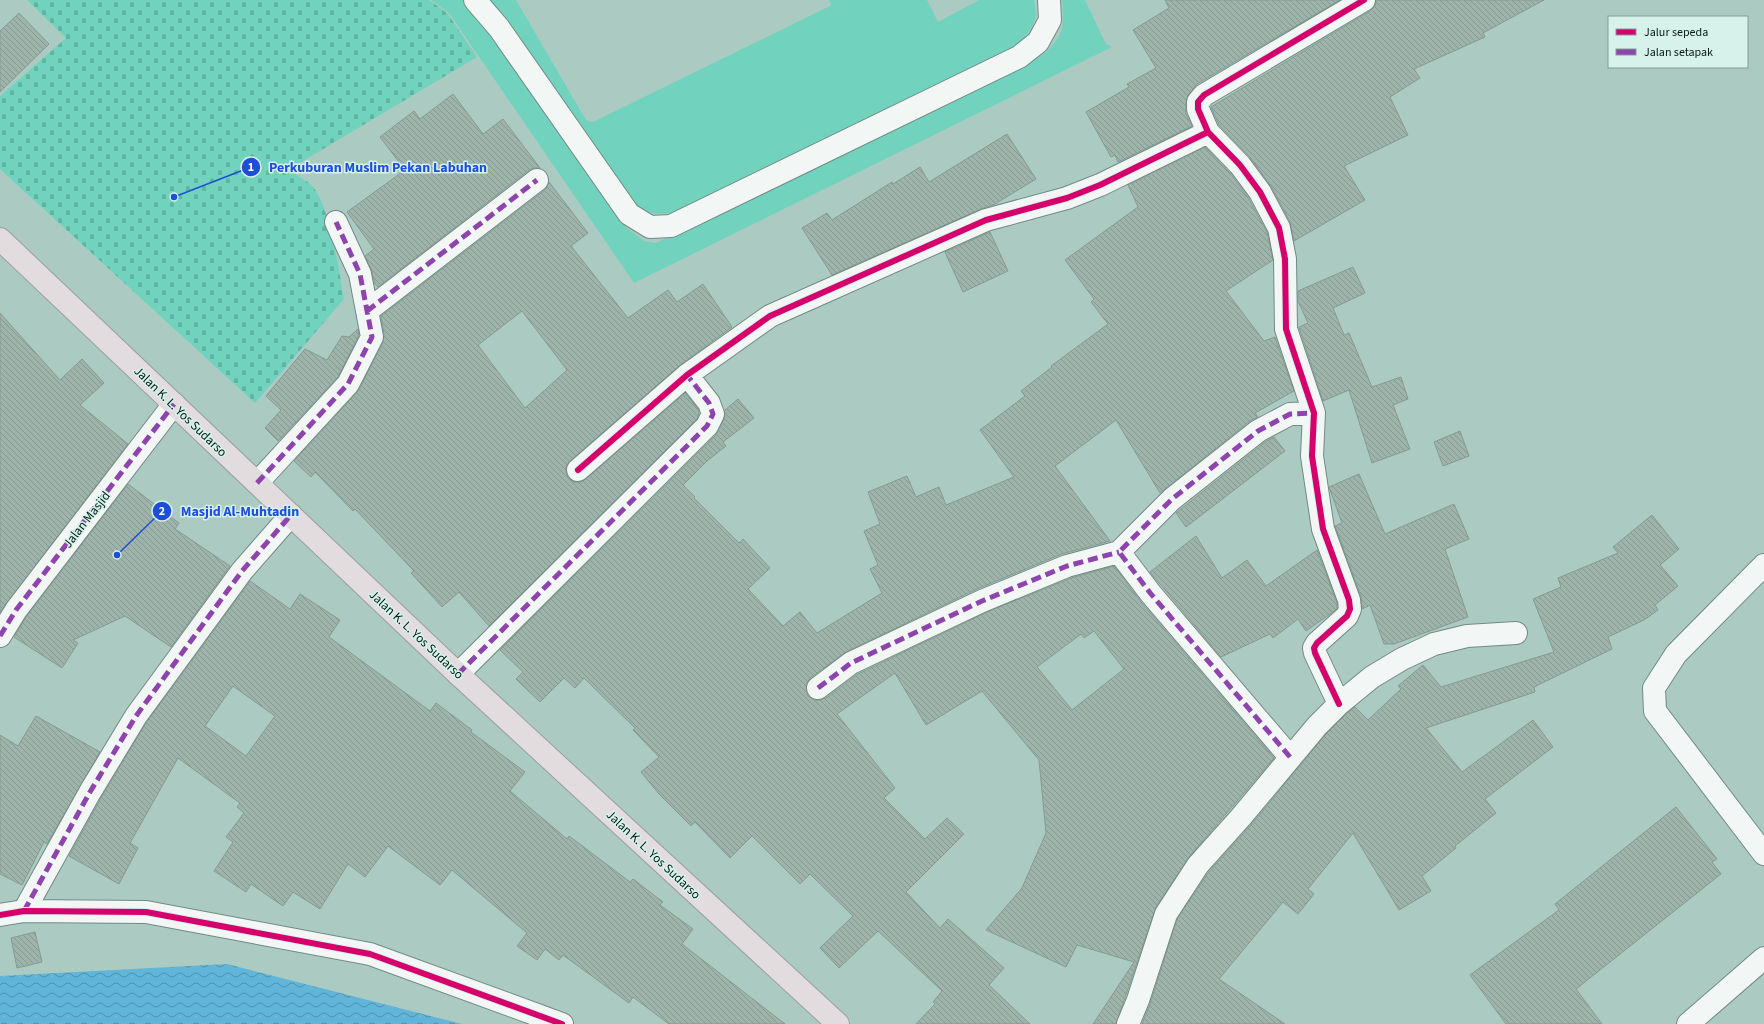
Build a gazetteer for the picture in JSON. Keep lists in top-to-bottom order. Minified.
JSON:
{"streets":{"highway":["Jalan K. L. Yos Sudarso"],"street":["Jalan Masjid"]},"crossings":[["Jalan K. L. Yos Sudarso","Jalan Masjid"]],"places":["Perkuburan Muslim Pekan Labuhan","Masjid Al-Muhtadin"],"legend":["Jalur sepeda","Jalan setapak"]}
